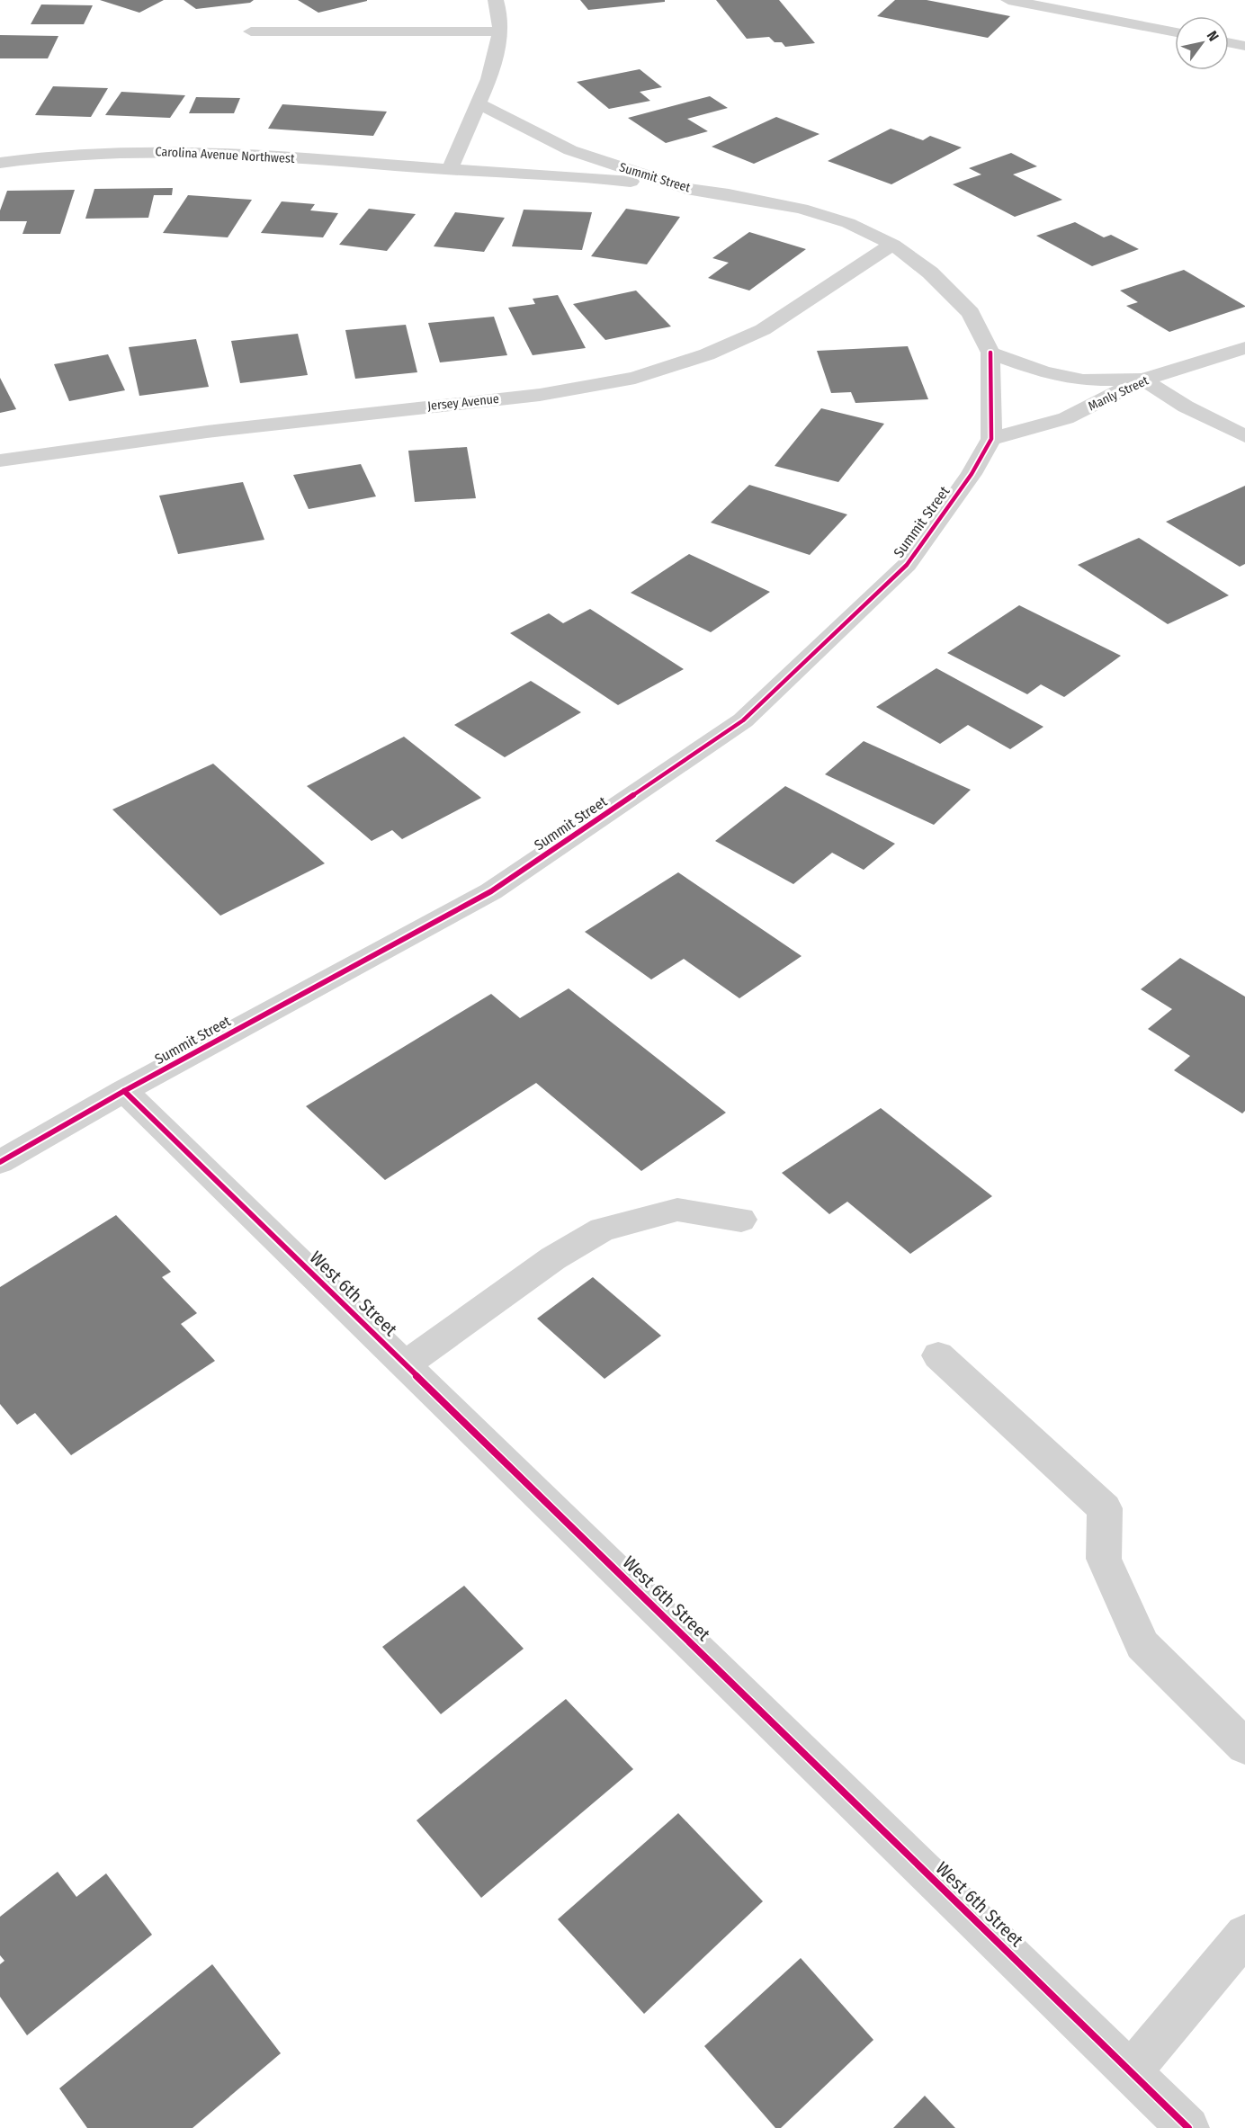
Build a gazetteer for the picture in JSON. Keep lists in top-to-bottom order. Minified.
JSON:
{"streets":{"street":["Carolina Avenue Northwest","Summit Street","Manly Street","Jersey Avenue","West 6th Street"]},"crossings":[["Carolina Avenue Northwest","Summit Street"],["Summit Street","Manly Street"],["Summit Street","Jersey Avenue"],["Summit Street","West 6th Street"]],"north":"top right"}
